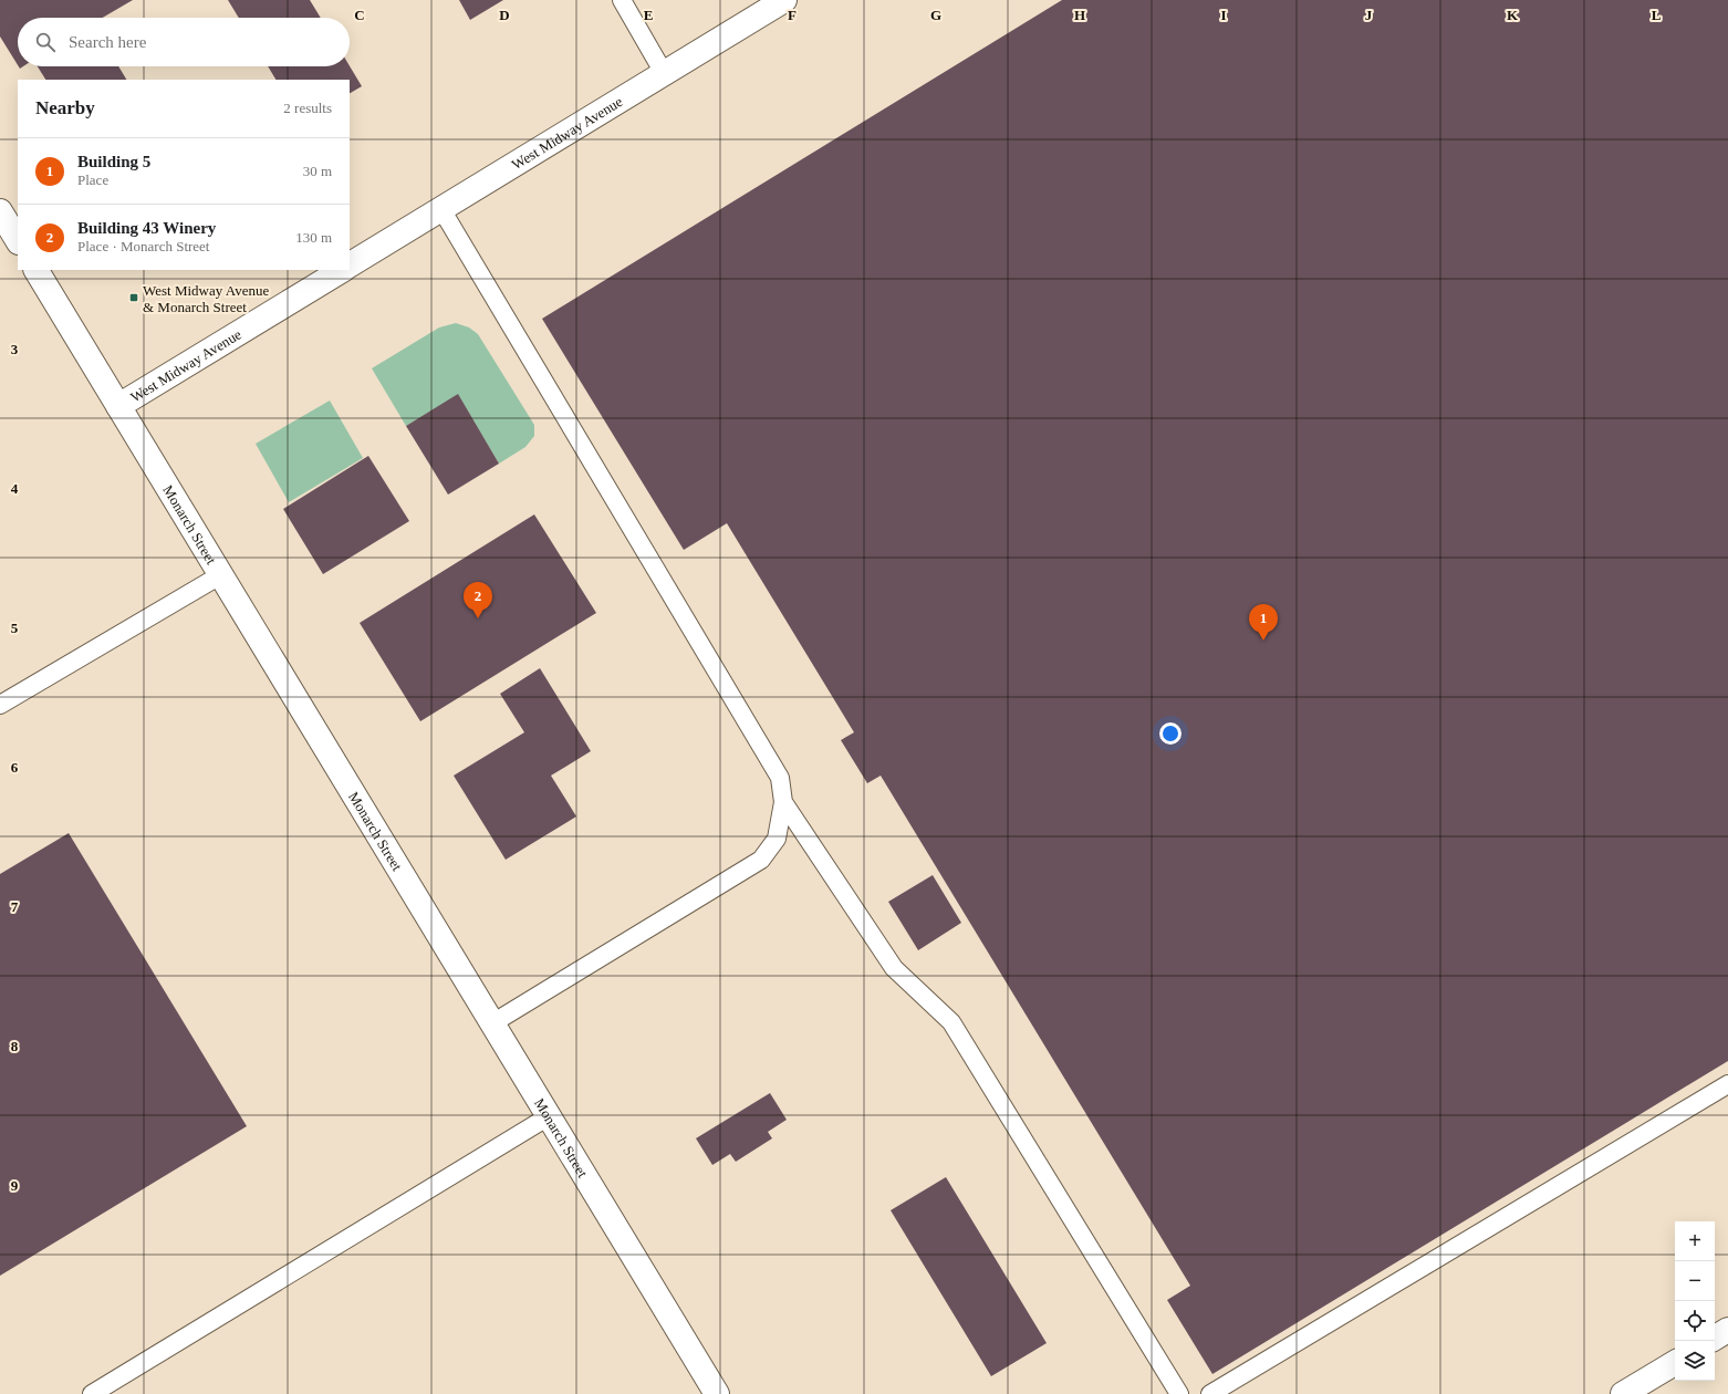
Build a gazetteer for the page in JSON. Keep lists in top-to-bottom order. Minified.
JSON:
{"streets":{"street":["West Midway Avenue","Monarch Street"]},"crossings":[["West Midway Avenue","Monarch Street"]],"places":{"transit":["West Midway Avenue & Monarch Street"]},"page":{"search":"Search here","heading":["Nearby","2 results"],"list":[{"mark":"1","name":"Building 5","note":"Place","value":"30 m"},{"mark":"2","name":"Building 43 Winery","note":"Place · Monarch Street","value":"130 m"}],"pins":["2","1"],"map_buttons":["+","−"]},"grid":{"columns":["C","D","E","F","G","H","I","J","K","L"],"rows":["3","4","5","6","7","8","9"]}}
